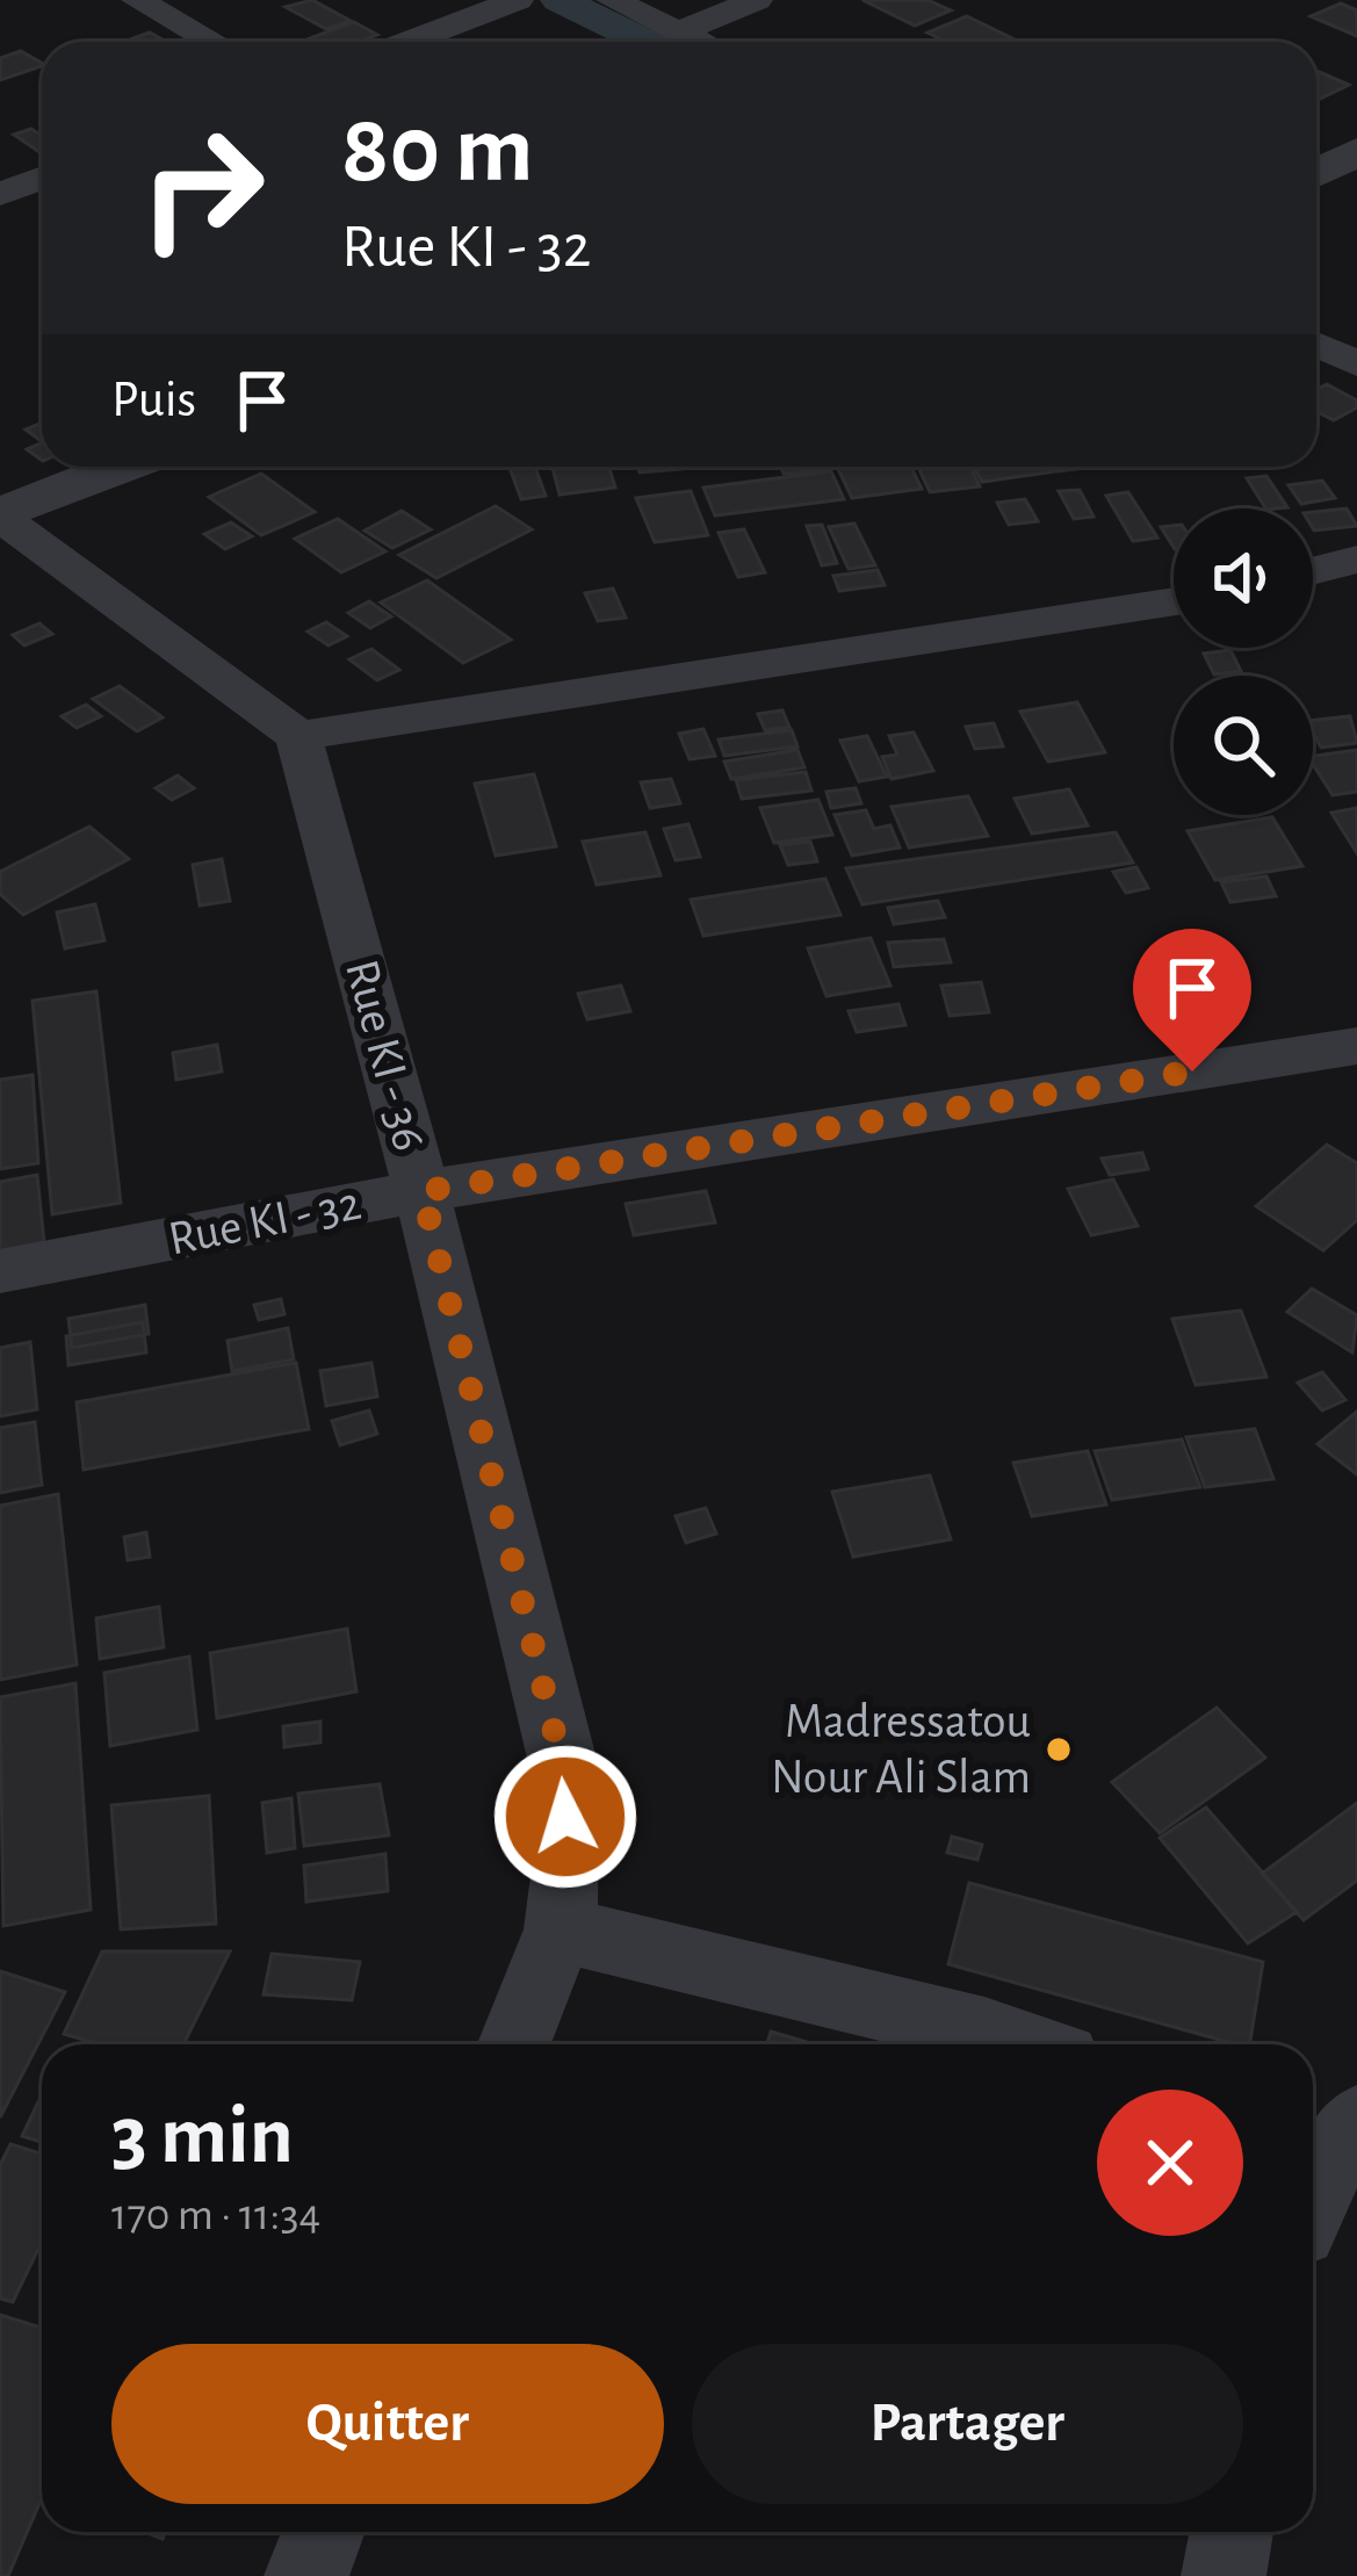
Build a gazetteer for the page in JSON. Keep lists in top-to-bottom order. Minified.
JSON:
{"streets":{"street":["Rue KI - 36","Rue KI - 32"]},"crossings":[["Rue KI - 36","Rue KI - 32"]],"places":["Madressatou Nour Ali Slam"],"page":{"turn":["80 m","Rue KI - 32"],"then":"Puis","heading":["3 min","170 m · 11:34"],"buttons":["Quitter","Partager"]}}
